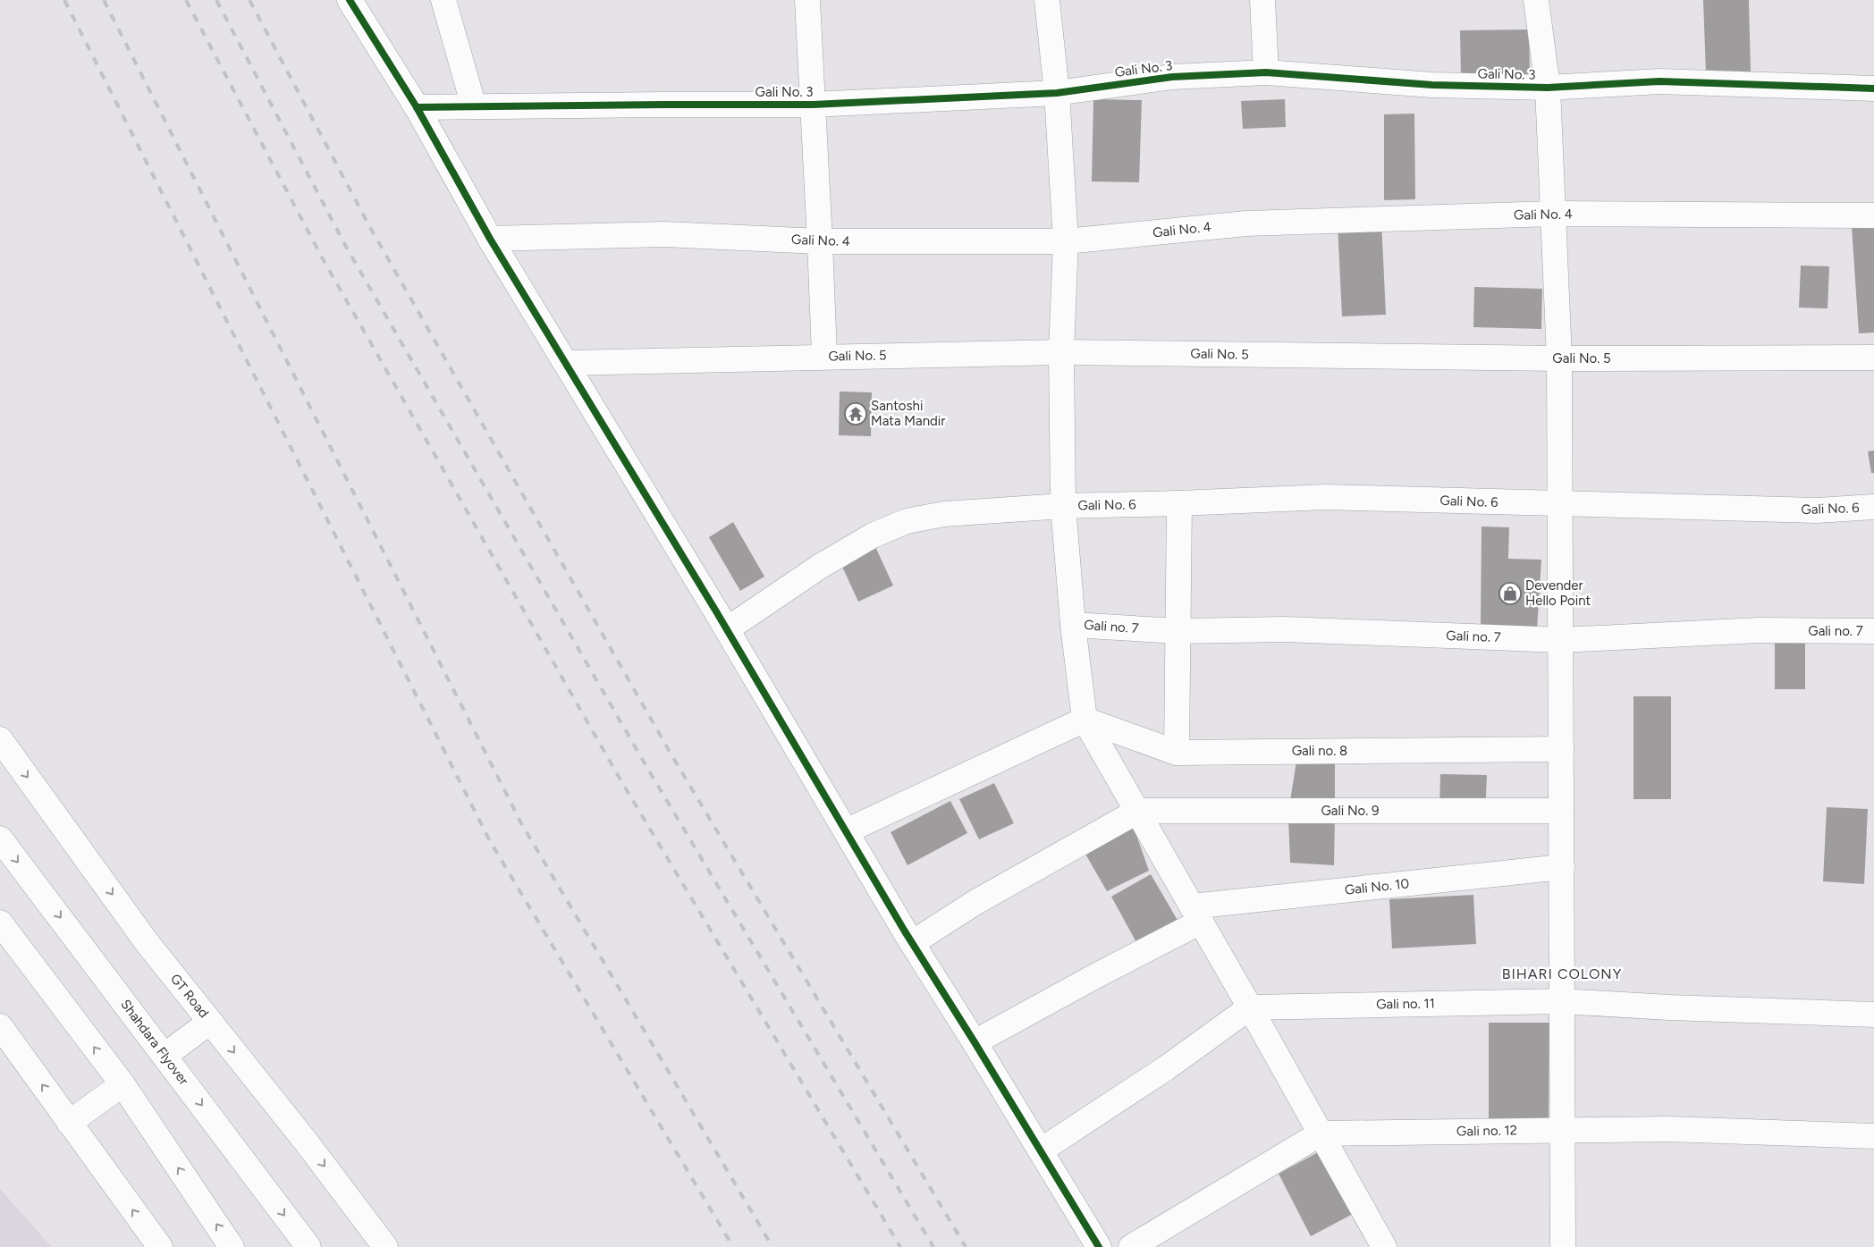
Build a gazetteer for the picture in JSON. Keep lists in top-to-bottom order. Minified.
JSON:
{"streets":{"main road":["Gali No. 3","Gali No. 4","Gali No. 5","Gali No. 6","Gali no. 7","Gali no. 8","Gali No. 9","Gali No. 10","GT Road","Gali no. 11","Shahdara Flyover","Gali no. 12"]},"districts":["BIHARI COLONY"],"places":{"temple":["Santoshi Mata Mandir"],"shop":["Devender Hello Point"]}}
